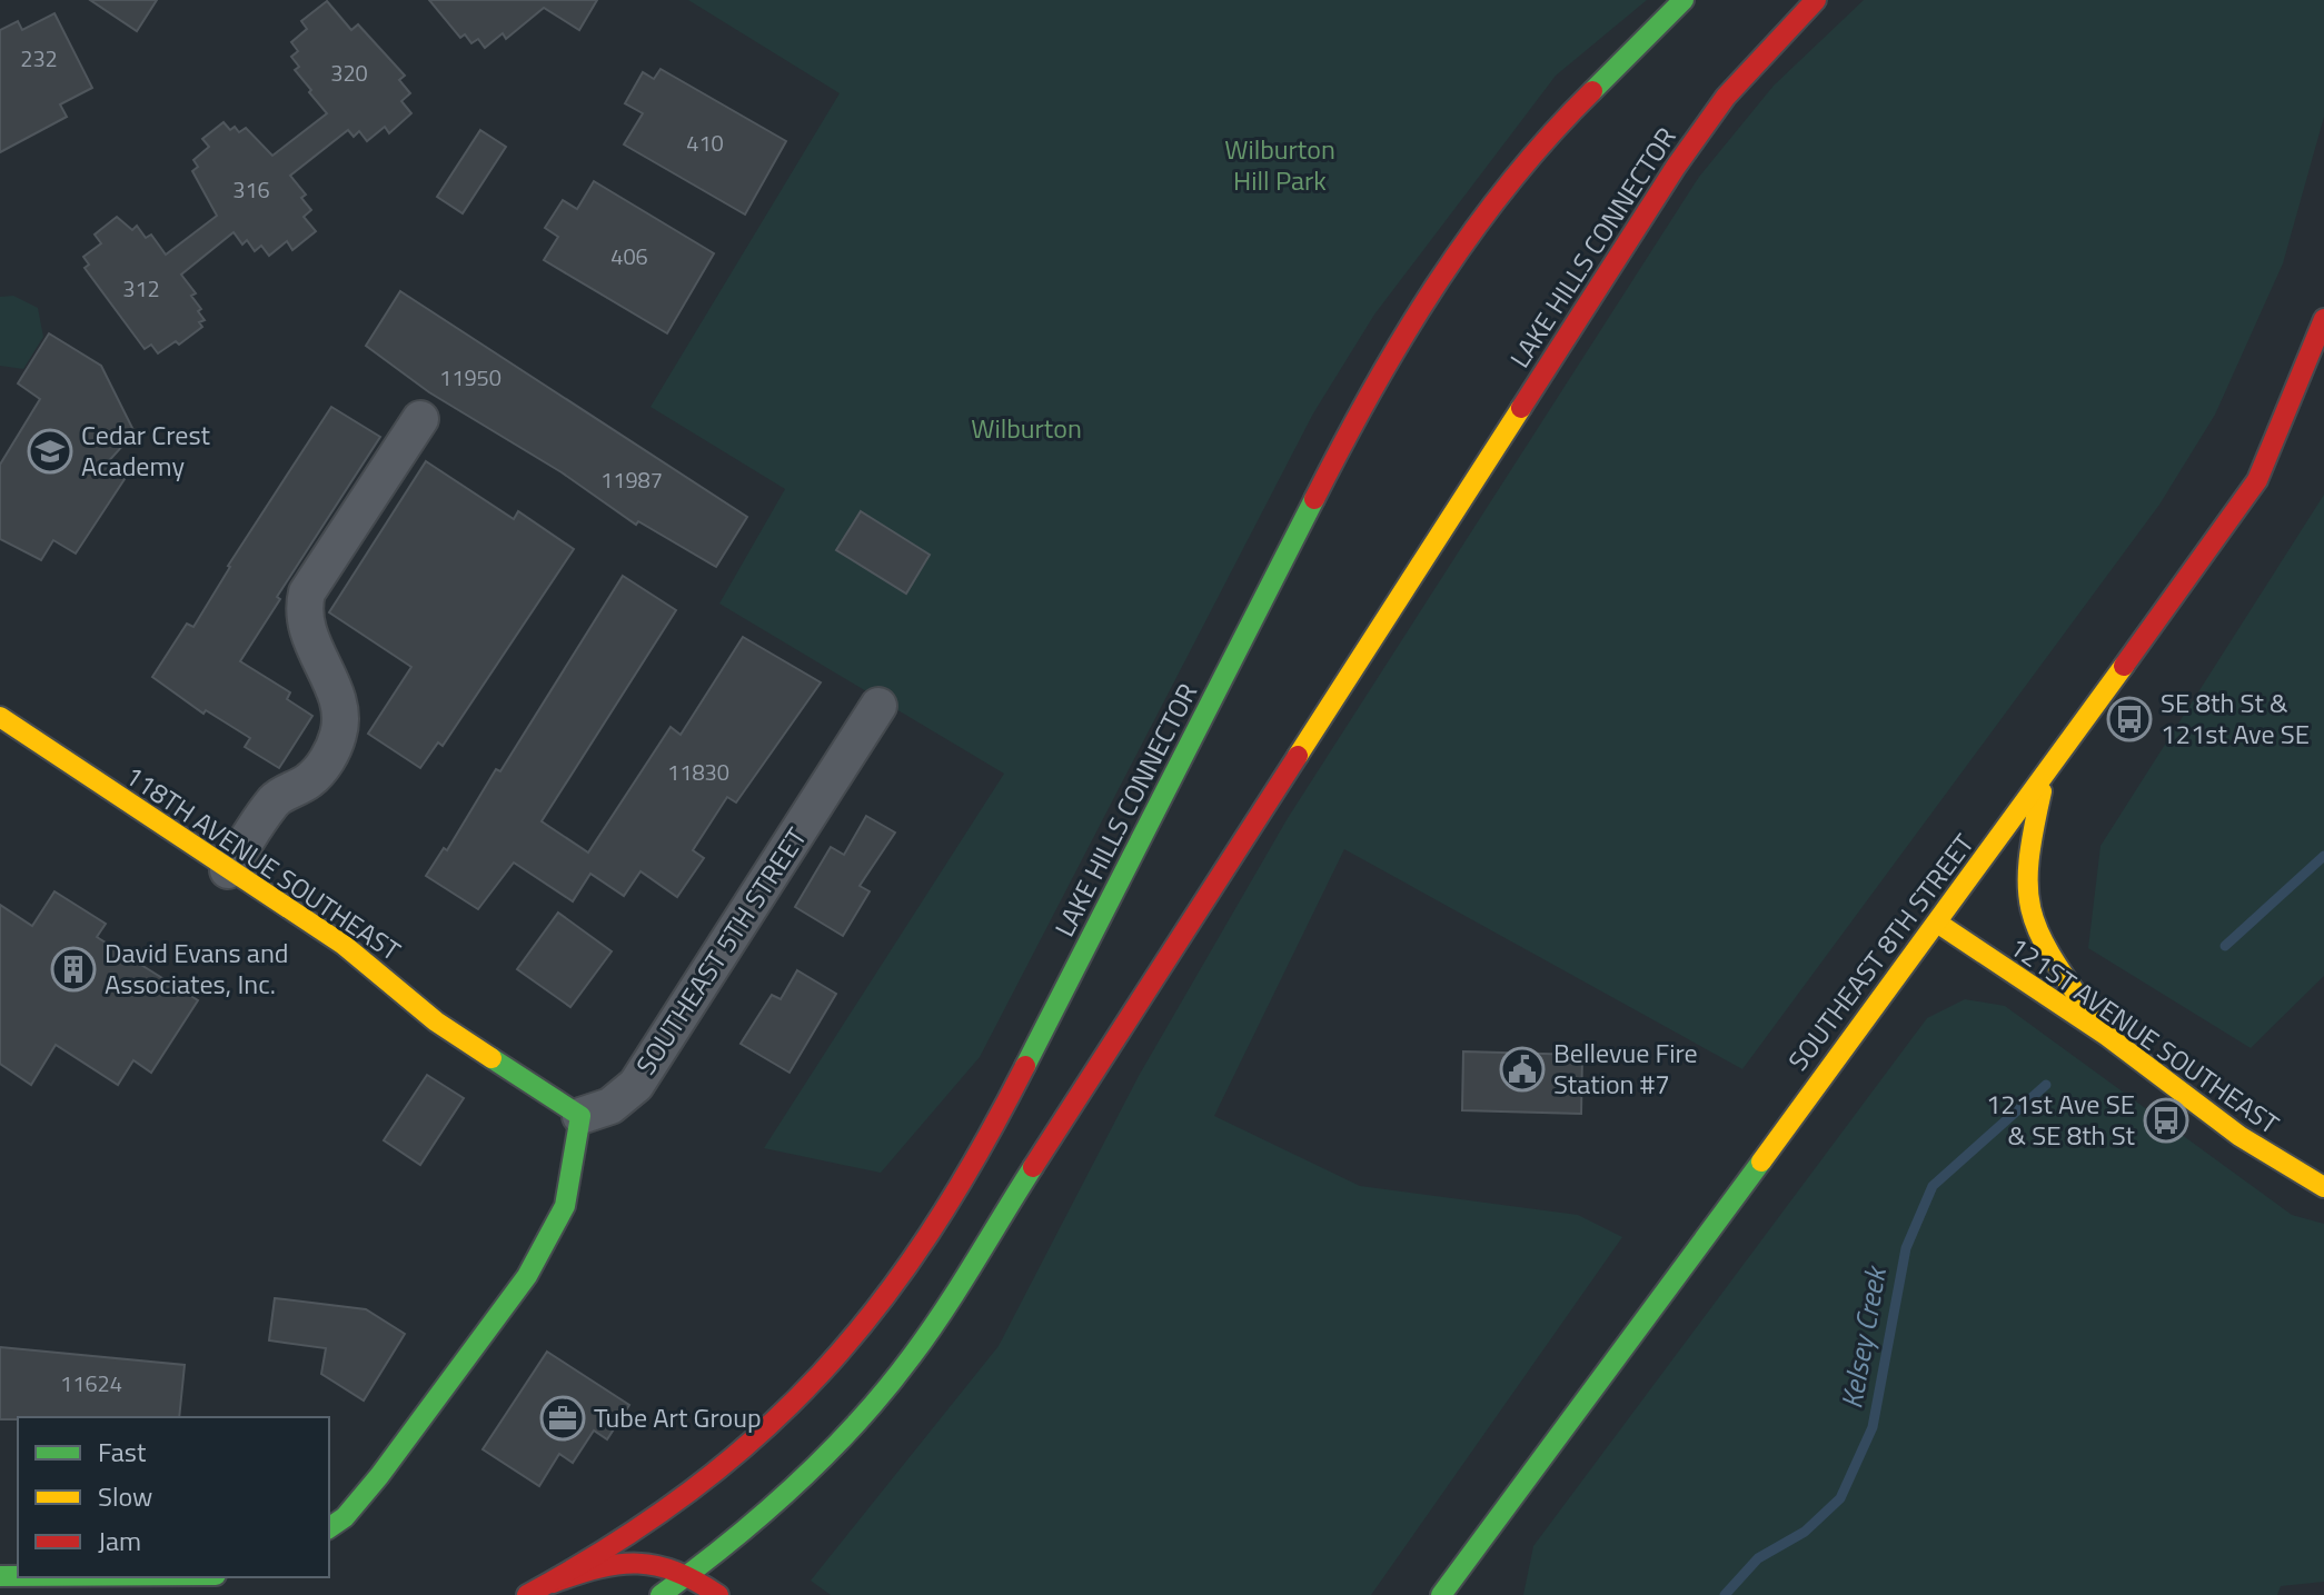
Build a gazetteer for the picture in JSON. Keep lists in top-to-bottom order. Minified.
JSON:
{"streets":{"main road":["LAKE HILLS CONNECTOR","118TH AVENUE SOUTHEAST","SOUTHEAST 8TH STREET","121ST AVENUE SOUTHEAST"],"street":["SOUTHEAST 5TH STREET"]},"crossings":[["118TH AVENUE SOUTHEAST","SOUTHEAST 5TH STREET"],["SOUTHEAST 8TH STREET","121ST AVENUE SOUTHEAST"]],"water":["Kelsey Creek"],"parks":["Wilburton Hill Park","Wilburton"],"places":{"school or university":["Cedar Crest Academy"],"bus stop":["SE 8th St & 121st Ave SE","121st Ave SE & SE 8th St"],"building":["David Evans and Associates, Inc."],"public building":["Bellevue Fire Station #7"],"office":["Tube Art Group"]},"house_numbers":["232","320","410","316","406","312","11950","11987","11830","11624"],"legend":["Fast","Slow","Jam"]}
